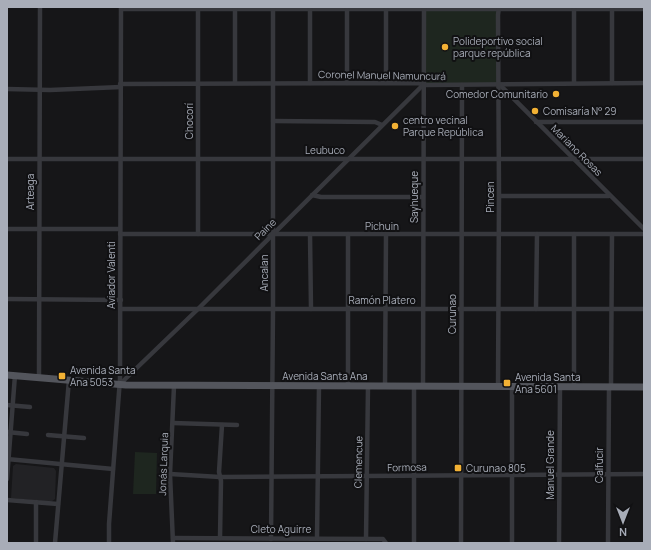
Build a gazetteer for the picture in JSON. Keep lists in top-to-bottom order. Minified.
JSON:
{"streets":{"main road":["Avenida Santa Ana"],"street":["Coronel Manuel Namuncurá","Chocorí","Leubuco","Mariano Rosas","Arteaga","Sayhueque","Pincen","Pichuin","Paine","Ancalan","Aviador Valenti","Ramón Platero","Curunao","Clemencue","Jonás Larquia","Manuel Grande","Calfucir","Formosa","Cleto Aguirre"]},"crossings":[["Coronel Manuel Namuncurá","Chocorí"],["Coronel Manuel Namuncurá","Mariano Rosas"],["Coronel Manuel Namuncurá","Arteaga"],["Coronel Manuel Namuncurá","Sayhueque"],["Coronel Manuel Namuncurá","Pincen"],["Coronel Manuel Namuncurá","Paine"],["Coronel Manuel Namuncurá","Ancalan"],["Coronel Manuel Namuncurá","Aviador Valenti"],["Coronel Manuel Namuncurá","Curunao"],["Chocorí","Leubuco"],["Chocorí","Pichuin"],["Leubuco","Mariano Rosas"],["Leubuco","Arteaga"],["Leubuco","Sayhueque"],["Leubuco","Pincen"],["Leubuco","Paine"],["Leubuco","Ancalan"],["Leubuco","Aviador Valenti"],["Leubuco","Curunao"],["Mariano Rosas","Pincen"],["Arteaga","Pichuin"],["Arteaga","Avenida Santa Ana"],["Sayhueque","Pichuin"],["Sayhueque","Paine"],["Sayhueque","Ramón Platero"],["Sayhueque","Avenida Santa Ana"],["Pincen","Pichuin"],["Pincen","Ramón Platero"],["Pincen","Avenida Santa Ana"],["Pichuin","Paine"],["Pichuin","Ancalan"],["Pichuin","Aviador Valenti"],["Pichuin","Curunao"],["Pichuin","Calfucir"],["Paine","Ancalan"],["Paine","Aviador Valenti"],["Paine","Ramón Platero"],["Paine","Avenida Santa Ana"],["Ancalan","Ramón Platero"],["Ancalan","Avenida Santa Ana"],["Ancalan","Formosa"],["Ancalan","Cleto Aguirre"],["Aviador Valenti","Ramón Platero"],["Aviador Valenti","Avenida Santa Ana"],["Ramón Platero","Curunao"],["Ramón Platero","Calfucir"],["Curunao","Avenida Santa Ana"],["Curunao","Formosa"],["Avenida Santa Ana","Clemencue"],["Avenida Santa Ana","Jonás Larquia"],["Avenida Santa Ana","Manuel Grande"],["Avenida Santa Ana","Calfucir"],["Clemencue","Formosa"],["Clemencue","Cleto Aguirre"],["Jonás Larquia","Formosa"],["Jonás Larquia","Cleto Aguirre"],["Manuel Grande","Formosa"],["Calfucir","Formosa"]],"places":{"other":["Polideportivo social parque república","Comedor Comunitario","Comisaría N° 29","centro vecinal Parque República"],"transit":["Avenida Santa Ana 5053","Avenida Santa Ana 5601","Curunao 805"]},"north":"bottom"}
